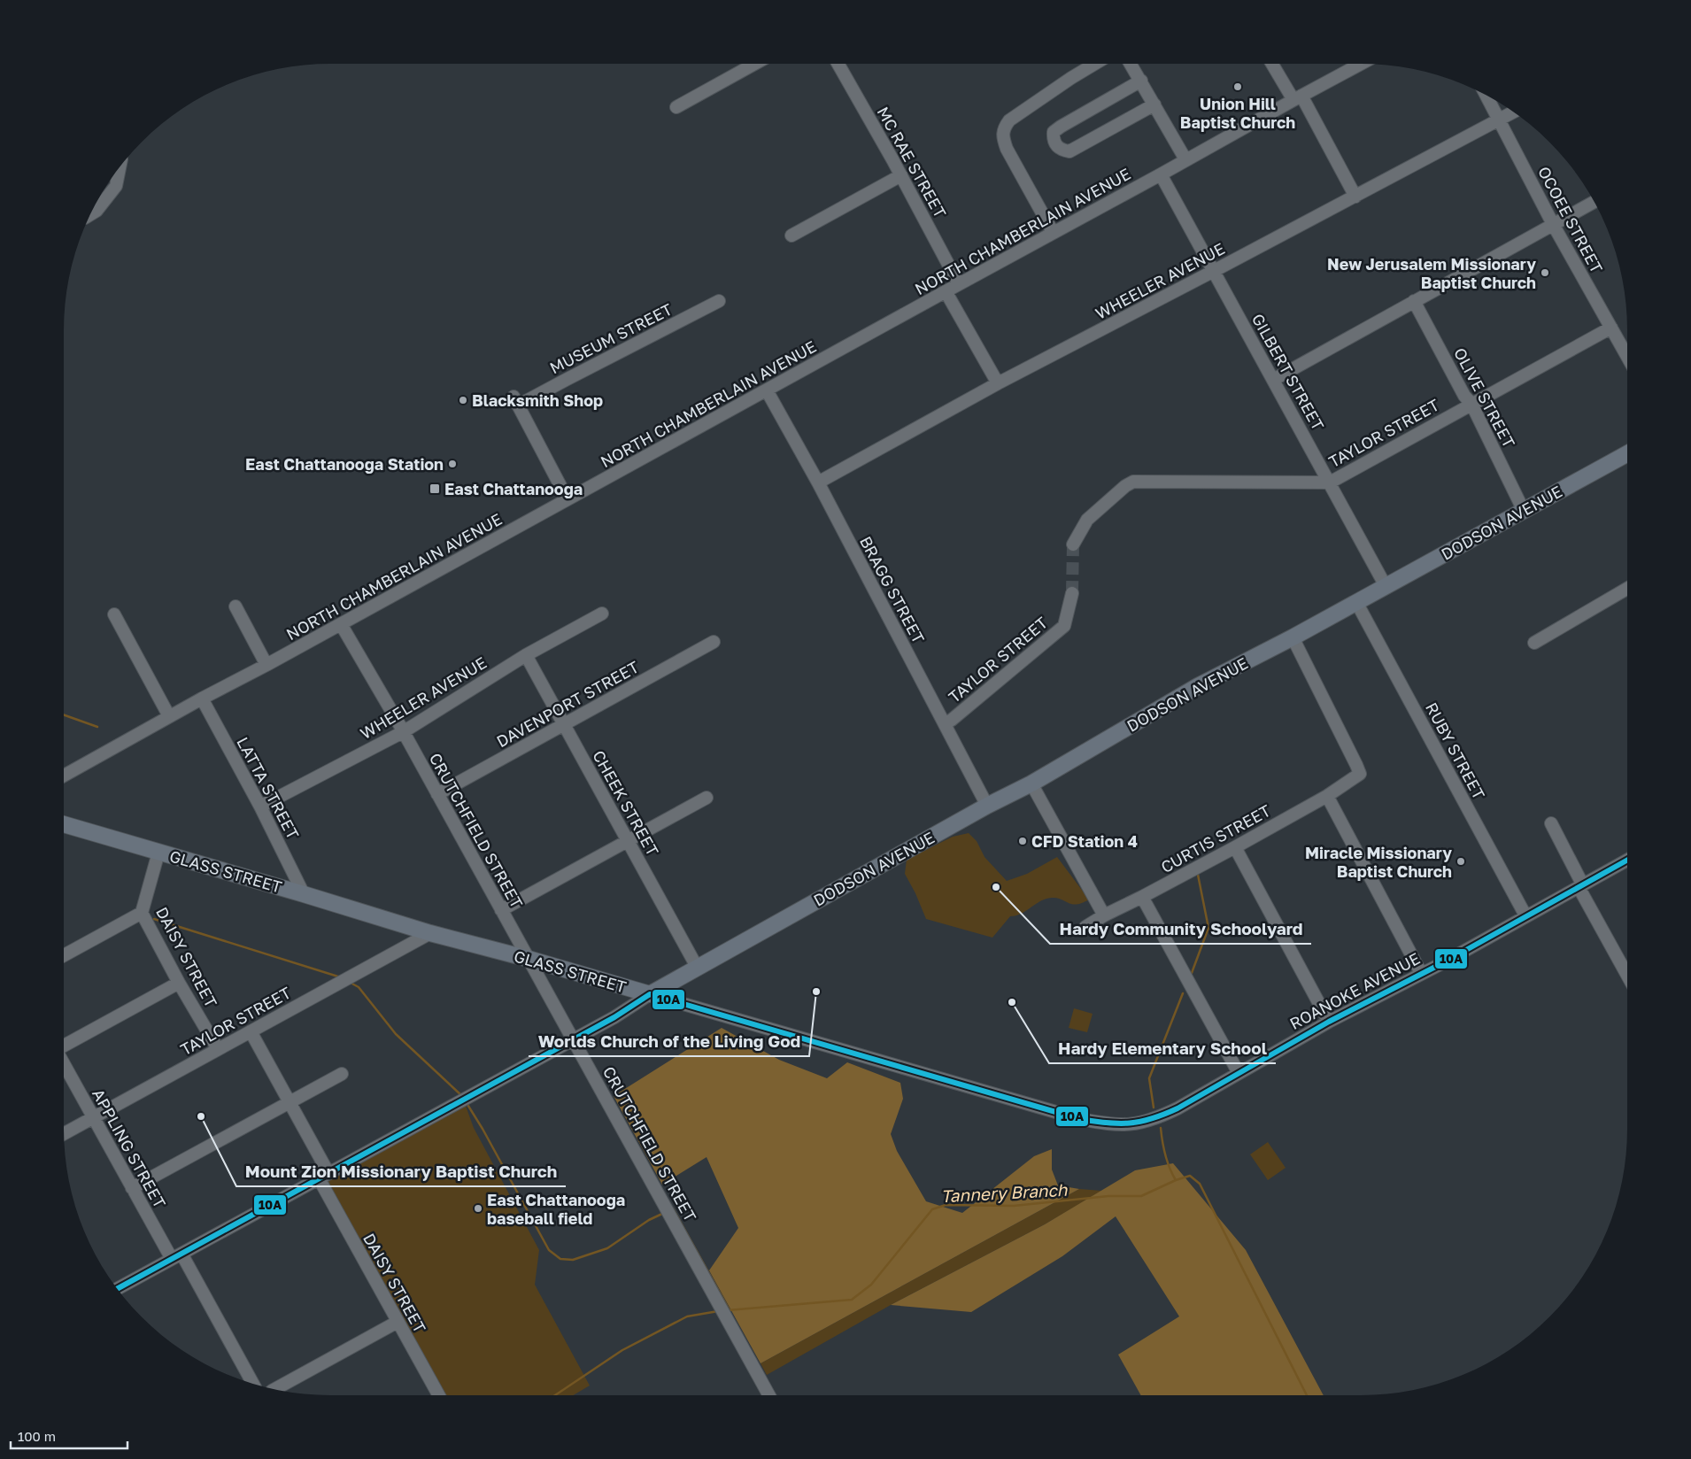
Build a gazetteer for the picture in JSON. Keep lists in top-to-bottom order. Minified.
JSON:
{"streets":{"main road":["DODSON AVENUE","GLASS STREET"],"street":["MC RAE STREET","OCOEE STREET","NORTH CHAMBERLAIN AVENUE","WHEELER AVENUE","MUSEUM STREET","GILBERT STREET","OLIVE STREET","TAYLOR STREET","BRAGG STREET","DAVENPORT STREET","RUBY STREET","LATTA STREET","CHEEK STREET","CRUTCHFIELD STREET","CURTIS STREET","DAISY STREET","ROANOKE AVENUE","APPLING STREET"]},"crossings":[["MC RAE STREET","NORTH CHAMBERLAIN AVENUE"],["OCOEE STREET","WHEELER AVENUE"],["OCOEE STREET","TAYLOR STREET"],["NORTH CHAMBERLAIN AVENUE","MUSEUM STREET"],["NORTH CHAMBERLAIN AVENUE","GILBERT STREET"],["NORTH CHAMBERLAIN AVENUE","BRAGG STREET"],["NORTH CHAMBERLAIN AVENUE","LATTA STREET"],["NORTH CHAMBERLAIN AVENUE","CRUTCHFIELD STREET"],["WHEELER AVENUE","GILBERT STREET"],["WHEELER AVENUE","BRAGG STREET"],["WHEELER AVENUE","LATTA STREET"],["WHEELER AVENUE","CHEEK STREET"],["WHEELER AVENUE","CRUTCHFIELD STREET"],["GILBERT STREET","TAYLOR STREET"],["GILBERT STREET","DODSON AVENUE"],["OLIVE STREET","TAYLOR STREET"],["OLIVE STREET","DODSON AVENUE"],["TAYLOR STREET","BRAGG STREET"],["TAYLOR STREET","GLASS STREET"],["TAYLOR STREET","DAISY STREET"],["TAYLOR STREET","APPLING STREET"],["DODSON AVENUE","BRAGG STREET"],["DODSON AVENUE","RUBY STREET"],["DODSON AVENUE","CHEEK STREET"],["DODSON AVENUE","CRUTCHFIELD STREET"],["DODSON AVENUE","CURTIS STREET"],["DODSON AVENUE","GLASS STREET"],["DODSON AVENUE","DAISY STREET"],["DODSON AVENUE","APPLING STREET"],["DAVENPORT STREET","CHEEK STREET"],["DAVENPORT STREET","CRUTCHFIELD STREET"],["RUBY STREET","ROANOKE AVENUE"],["LATTA STREET","GLASS STREET"],["CRUTCHFIELD STREET","GLASS STREET"],["GLASS STREET","DAISY STREET"],["GLASS STREET","ROANOKE AVENUE"]],"water":["Tannery Branch"],"places":{"other":["Union Hill Baptist Church","New Jerusalem Missionary Baptist Church","Blacksmith Shop","East Chattanooga Station","CFD Station 4","Miracle Missionary Baptist Church","Hardy Community Schoolyard","Worlds Church of the Living God","Hardy Elementary School","Mount Zion Missionary Baptist Church","East Chattanooga baseball field"],"transit":["East Chattanooga"]},"lines":["transit line 10A"],"scale_bar":"100 m"}
